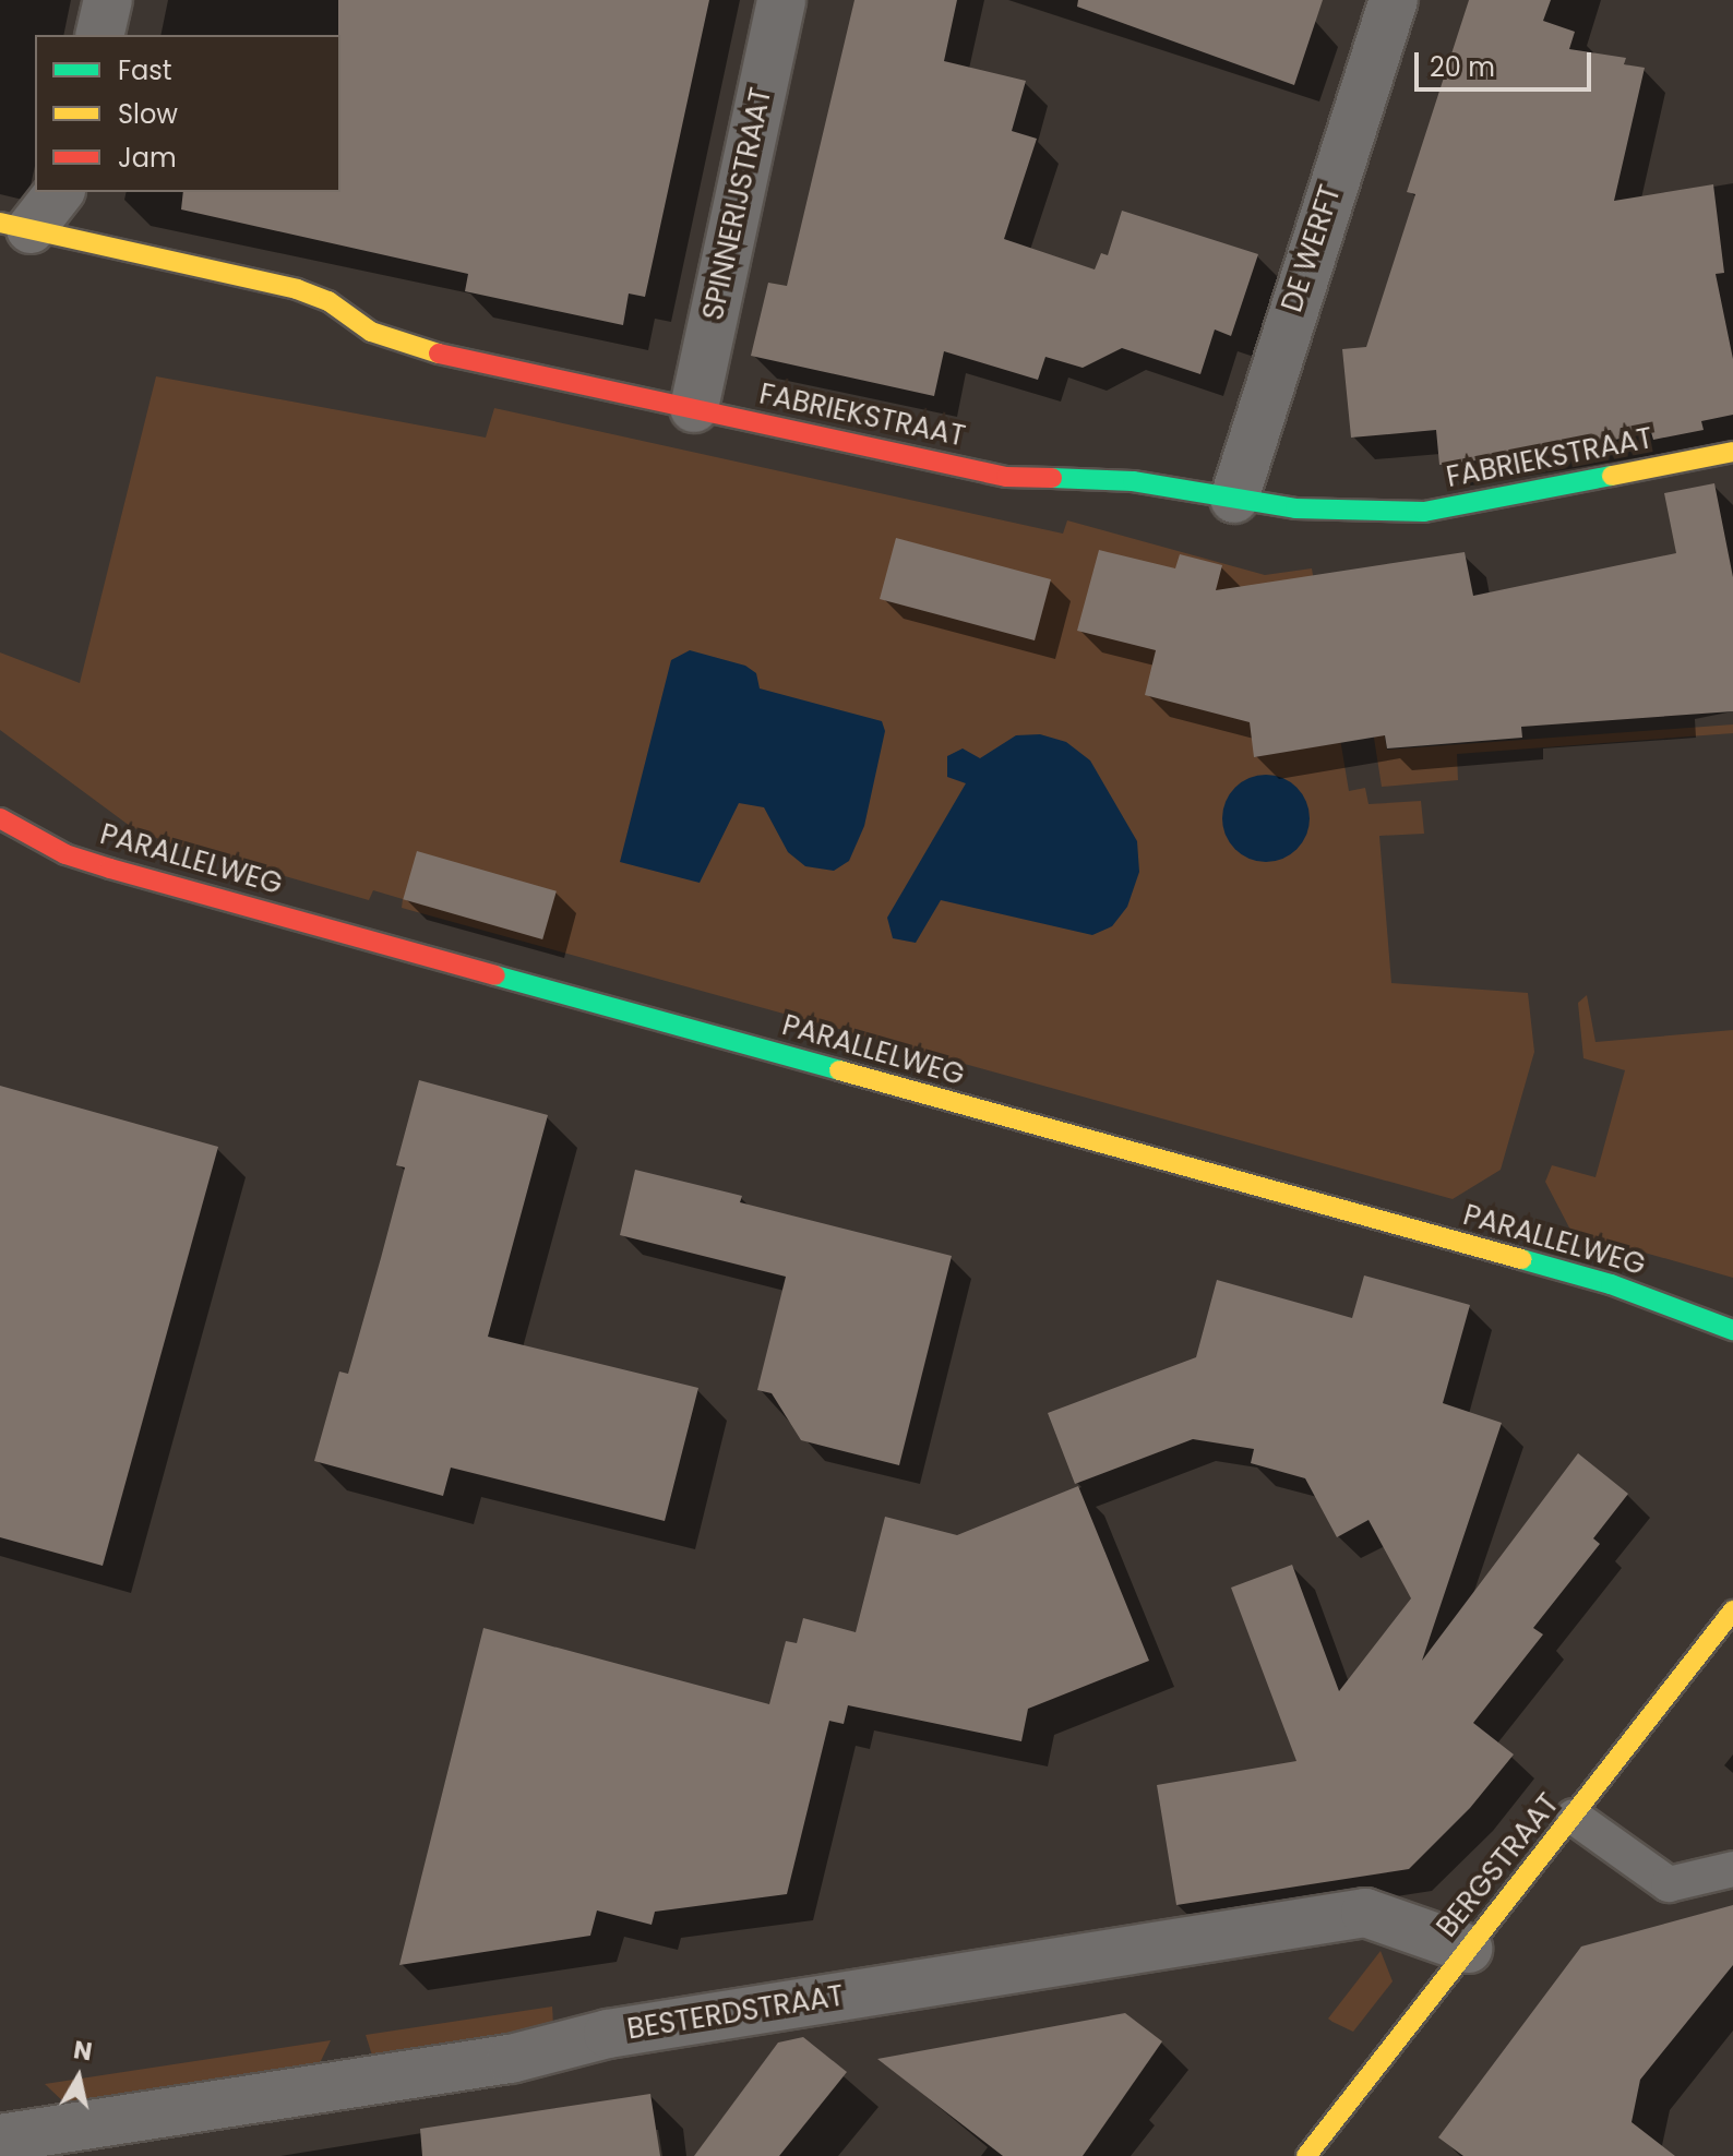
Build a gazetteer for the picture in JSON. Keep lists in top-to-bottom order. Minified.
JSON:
{"streets":{"street":["SPINNERIJSTRAAT","DE WERFT","FABRIEKSTRAAT","PARALLELWEG","BERGSTRAAT","BESTERDSTRAAT"]},"crossings":[["SPINNERIJSTRAAT","FABRIEKSTRAAT"],["DE WERFT","FABRIEKSTRAAT"],["BERGSTRAAT","BESTERDSTRAAT"]],"legend":["Fast","Slow","Jam"],"scale_bar":"20 m","north":"top"}
